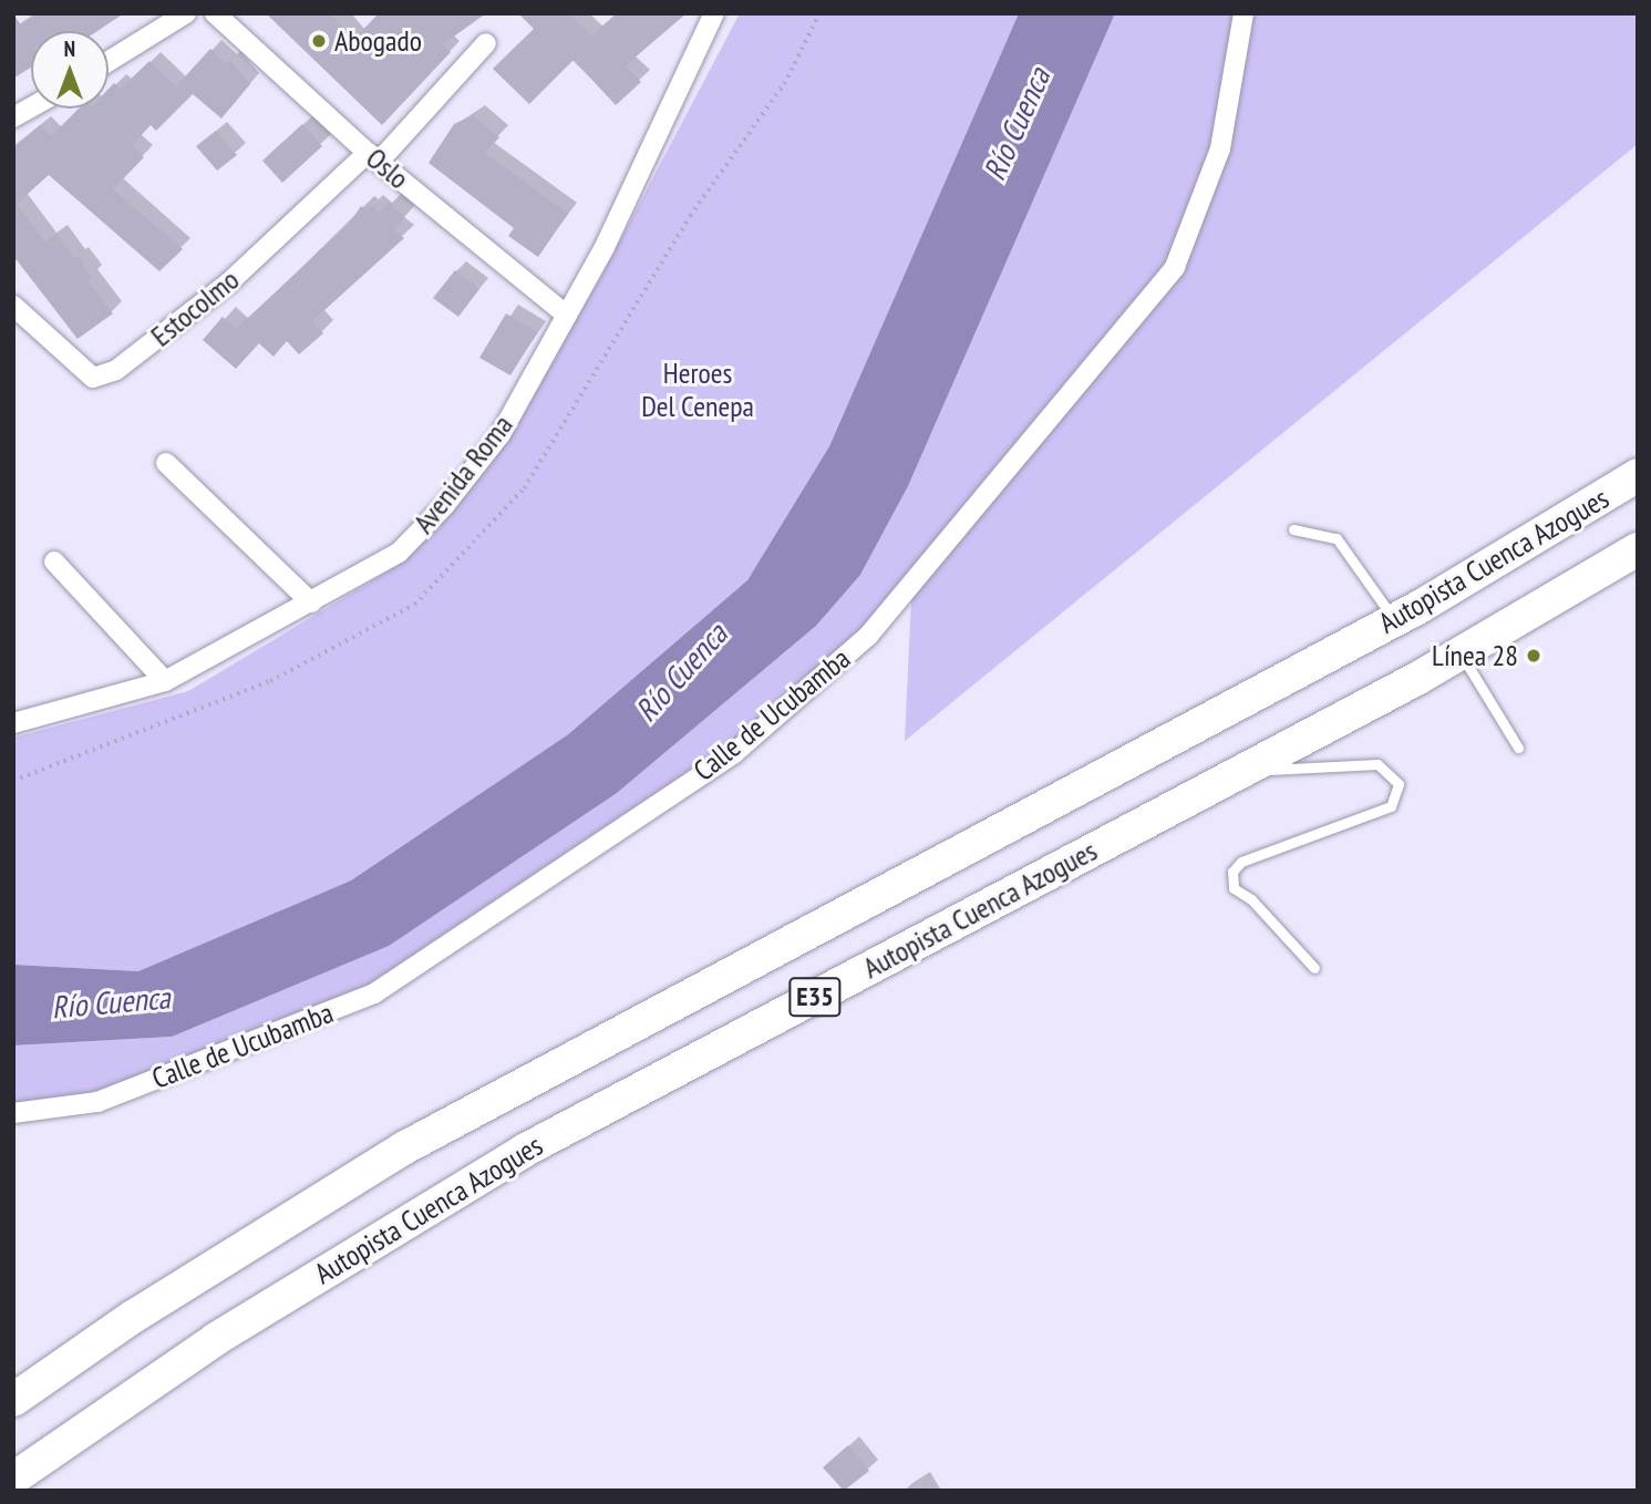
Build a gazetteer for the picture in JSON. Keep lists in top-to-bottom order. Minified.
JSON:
{"streets":{"highway":["Autopista Cuenca Azogues","E35"],"street":["Oslo","Estocolmo","Avenida Roma","Calle de Ucubamba"]},"crossings":[["Oslo","Estocolmo"],["Oslo","Avenida Roma"]],"water":["Río Cuenca"],"parks":["Heroes Del Cenepa"],"places":["Abogado","Línea 28"],"north":"top"}
